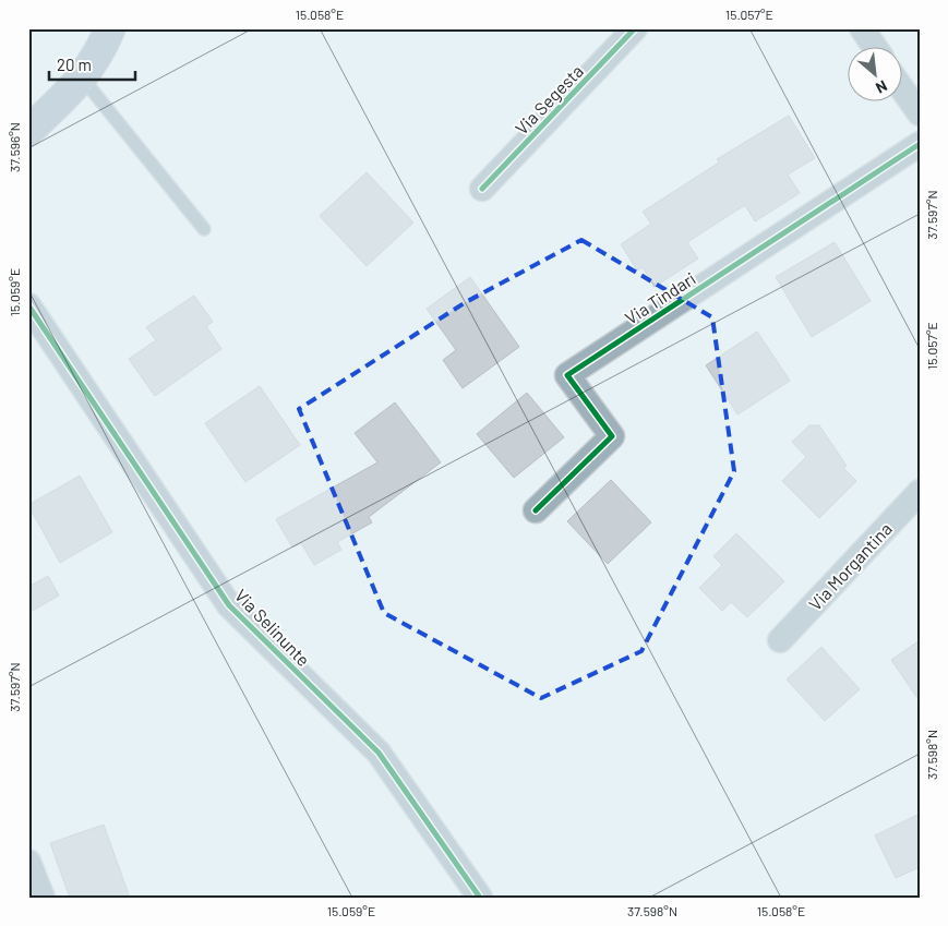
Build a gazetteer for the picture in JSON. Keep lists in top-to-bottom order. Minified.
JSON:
{"streets":{"street":["Via Segesta","Via Tindari","Via Morgantina","Via Selinunte"]},"scale_bar":"20 m","north":"bottom right","coordinates":["15.058°E","15.057°E","37.596°N","37.597°N","15.059°E","37.598°N"]}
